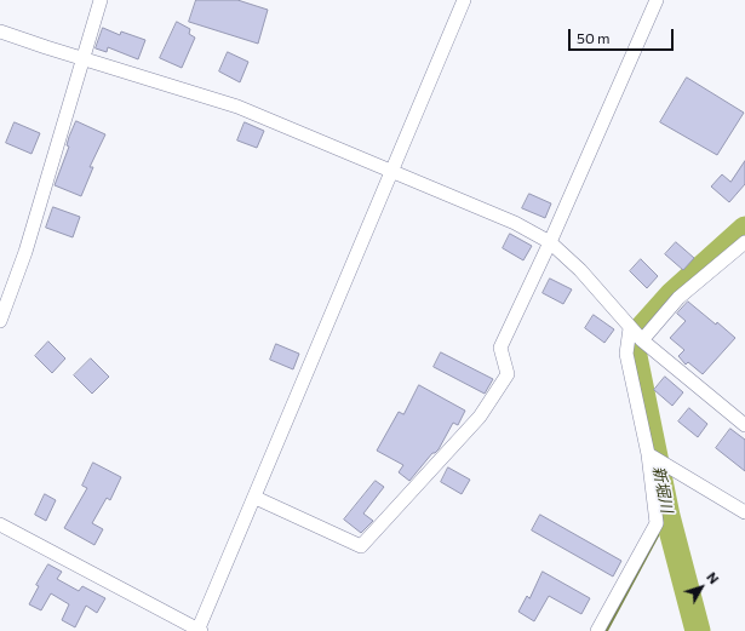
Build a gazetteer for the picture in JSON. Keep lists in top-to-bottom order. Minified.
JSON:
{"water":["新堀川"],"scale_bar":"50 m","north":"top right"}
